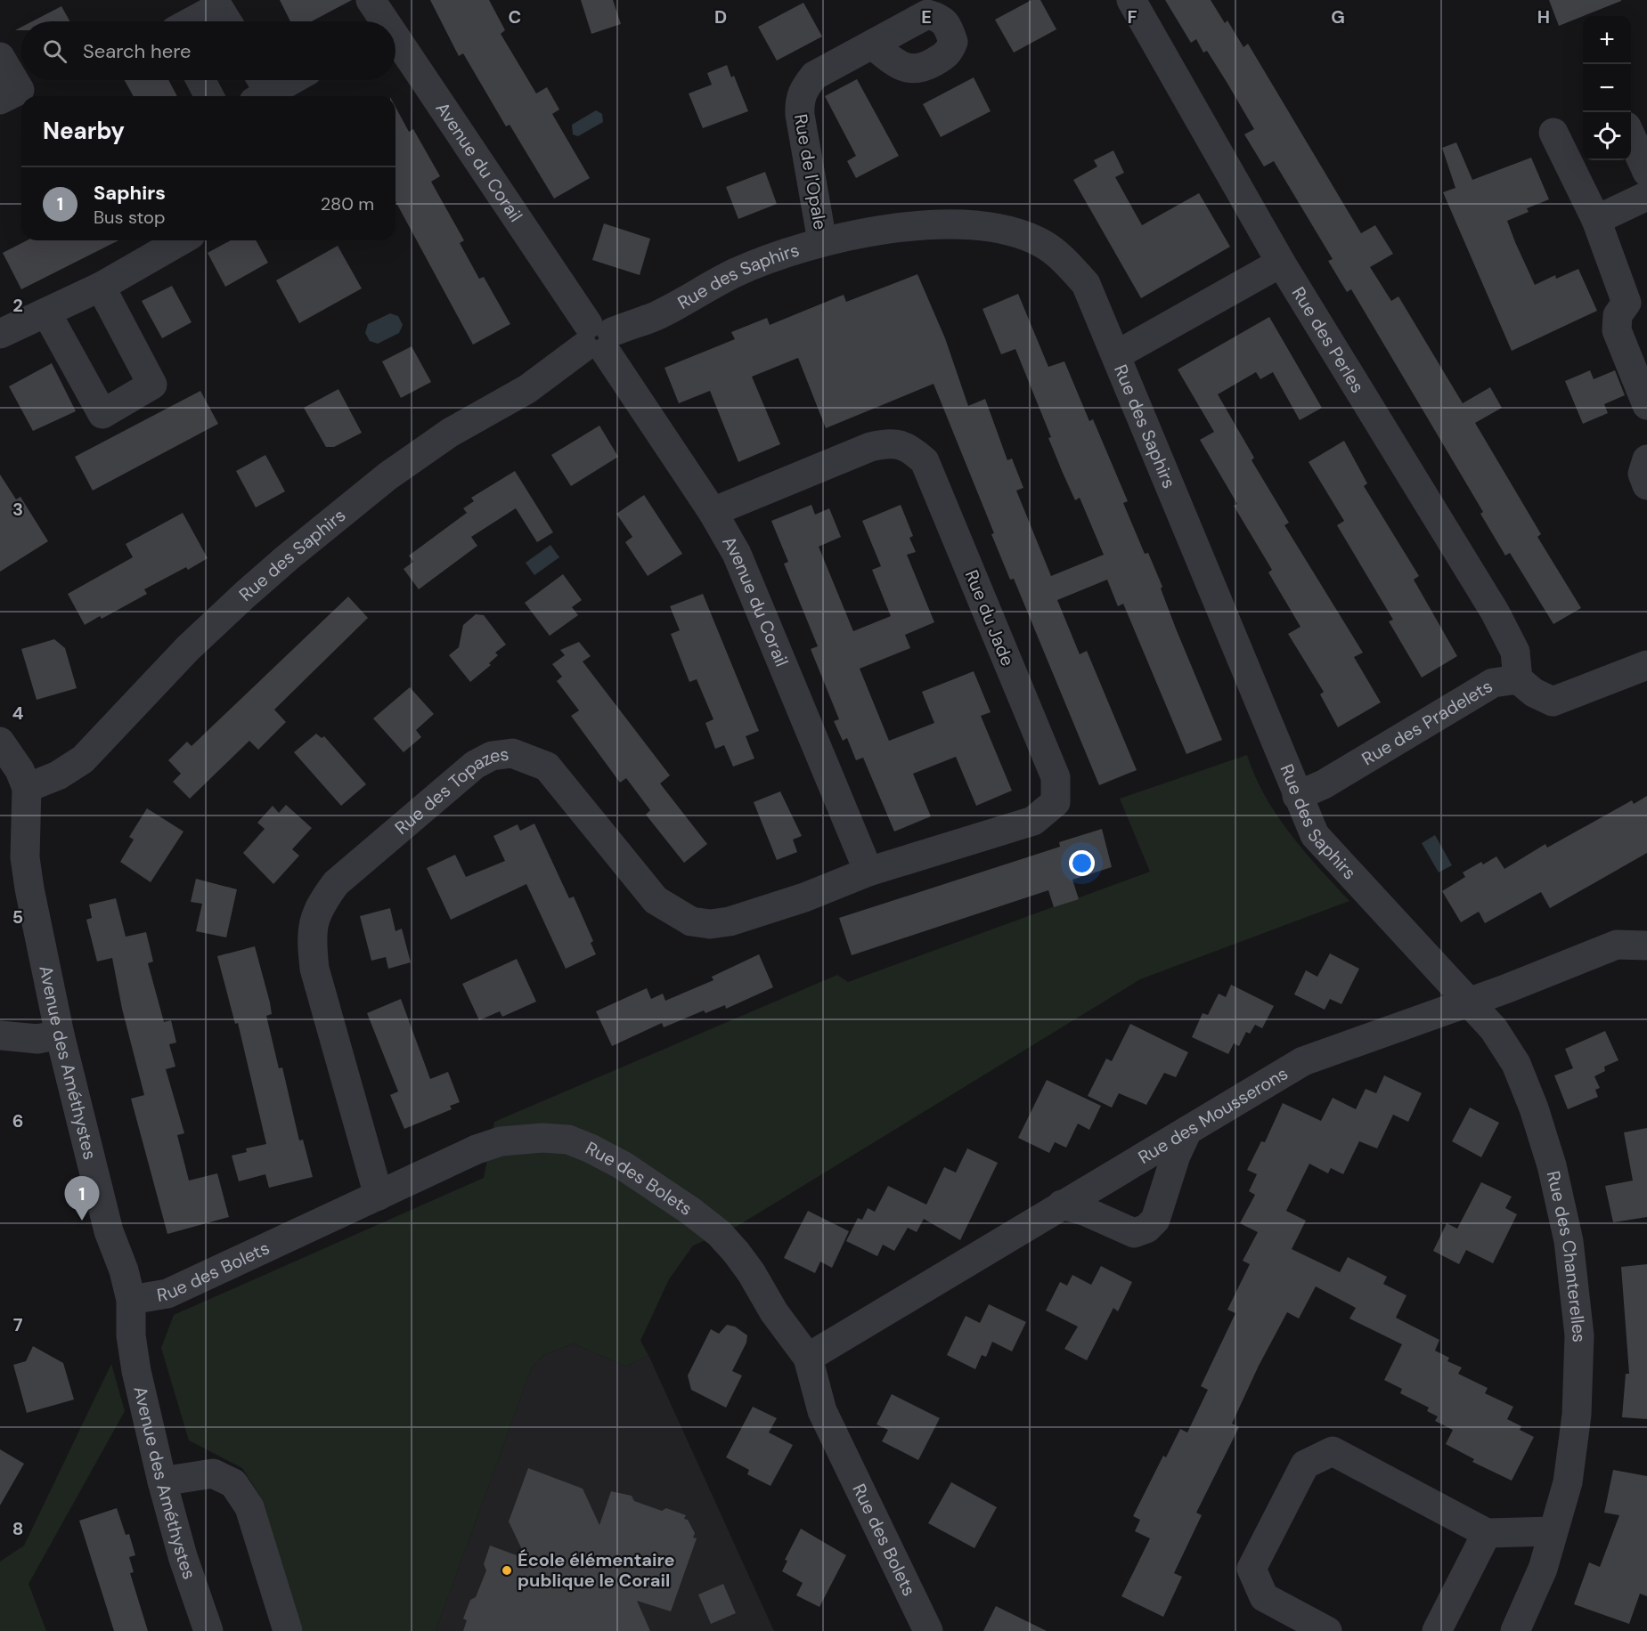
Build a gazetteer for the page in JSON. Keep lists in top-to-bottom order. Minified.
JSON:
{"streets":{"street":["Avenue du Corail","Rue de l'Opale","Rue des Saphirs","Rue des Perles","Rue du Jade","Rue des Pradelets","Rue des Topazes","Avenue des Améthystes","Rue des Mousserons","Rue des Bolets","Rue des Chanterelles"]},"crossings":[["Avenue du Corail","Rue des Saphirs"],["Avenue du Corail","Rue du Jade"],["Avenue du Corail","Rue des Topazes"],["Rue de l'Opale","Rue des Saphirs"],["Rue des Saphirs","Rue des Pradelets"],["Rue des Saphirs","Avenue des Améthystes"],["Rue des Saphirs","Rue des Mousserons"],["Rue des Saphirs","Rue des Chanterelles"],["Rue des Perles","Rue des Pradelets"],["Rue du Jade","Rue des Topazes"],["Rue des Topazes","Rue des Bolets"],["Avenue des Améthystes","Rue des Bolets"],["Rue des Mousserons","Rue des Bolets"],["Rue des Mousserons","Rue des Chanterelles"]],"places":["École élémentaire publique le Corail"],"page":{"map_buttons":["+","−"],"search":"Search here","heading":"Nearby","list":[{"mark":"1","name":"Saphirs","note":"Bus stop","value":"280 m"}],"pins":"1"},"grid":{"columns":["C","D","E","F","G","H"],"rows":["2","3","4","5","6","7","8"]}}
